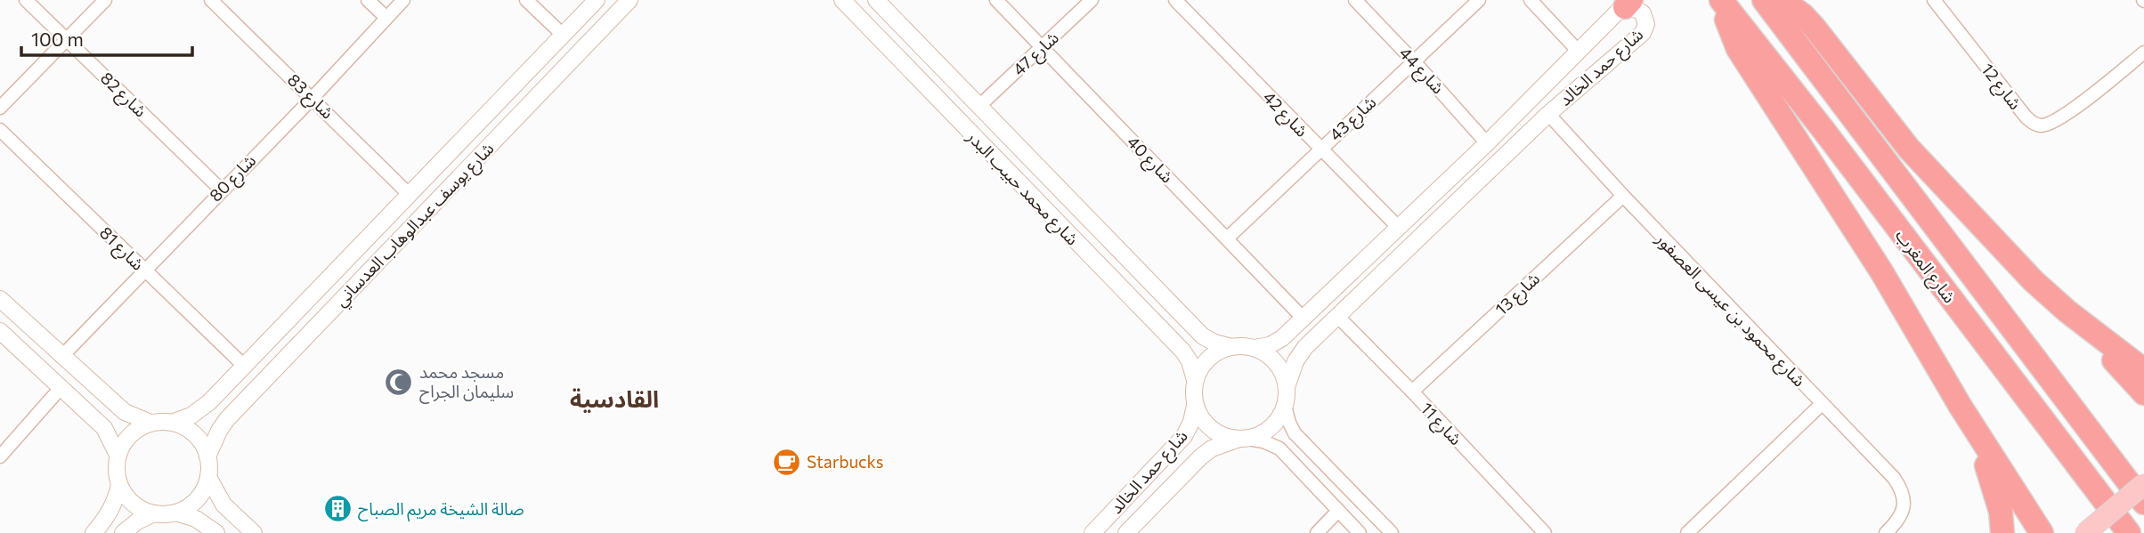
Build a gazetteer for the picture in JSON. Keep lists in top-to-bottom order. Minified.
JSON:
{"streets":{"highway":["شارع المغرب"],"street":["شارع 47","شارع حمد الخالد","شارع 44","شارع 12","شارع 82","شارع 83","شارع 42","شارع 43","شارع 40","شارع 80","شارع محمد حبيب البدر","شارع يوسف عبدالوهاب العدساني","شارع 81","شارع 13","شارع محمود بن عيسى العصفور","شارع 11"]},"crossings":[["شارع 47","شارع 40"],["شارع 47","شارع محمد حبيب البدر"],["شارع حمد الخالد","شارع 44"],["شارع حمد الخالد","شارع 42"],["شارع حمد الخالد","شارع 40"],["شارع حمد الخالد","شارع محمد حبيب البدر"],["شارع حمد الخالد","شارع محمود بن عيسى العصفور"],["شارع حمد الخالد","شارع 11"],["شارع 44","شارع 43"],["شارع 82","شارع 80"],["شارع 83","شارع 80"],["شارع 83","شارع يوسف عبدالوهاب العدساني"],["شارع 42","شارع 43"],["شارع 43","شارع 40"],["شارع 80","شارع 81"],["شارع يوسف عبدالوهاب العدساني","شارع 81"],["شارع 13","شارع محمود بن عيسى العصفور"],["شارع 13","شارع 11"]],"districts":["القادسية"],"places":{"mosque":["مسجد محمد سليمان الجراح"],"cafe":["Starbucks"],"building":["صالة الشيخة مريم الصباح"]},"scale_bar":"100 m"}
